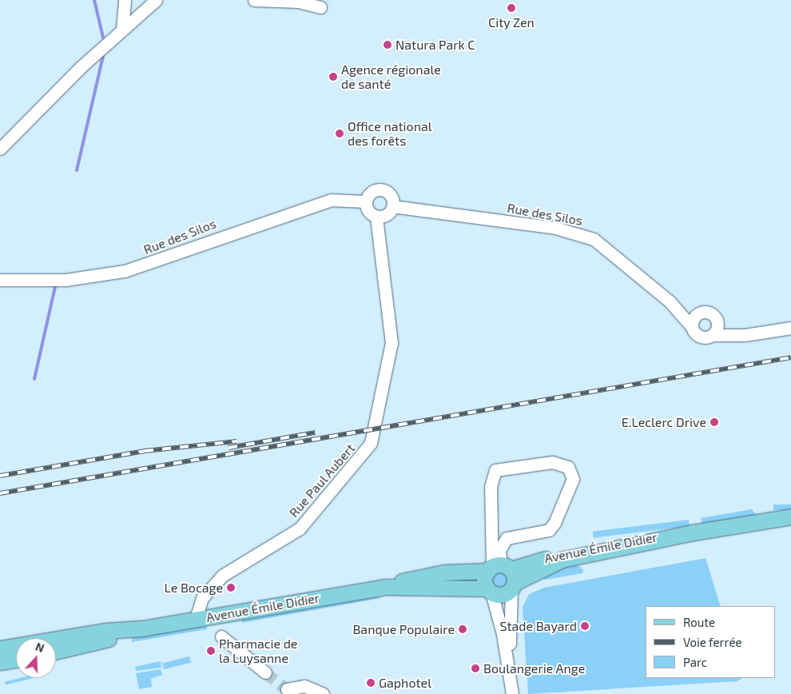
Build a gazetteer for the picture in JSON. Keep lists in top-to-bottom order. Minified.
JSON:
{"streets":{"main road":["Avenue Émile Didier"],"street":["Rue des Silos","Rue Paul Aubert"]},"crossings":[["Rue des Silos","Rue Paul Aubert"],["Rue Paul Aubert","Avenue Émile Didier"]],"places":["City Zen","Natura Park C","Agence régionale de santé","Office national des forêts","E.Leclerc Drive","Le Bocage","Stade Bayard","Banque Populaire","Pharmacie de la Luysanne","Boulangerie Ange","Gaphotel"],"legend":["Route","Voie ferrée","Parc"],"north":"top"}
